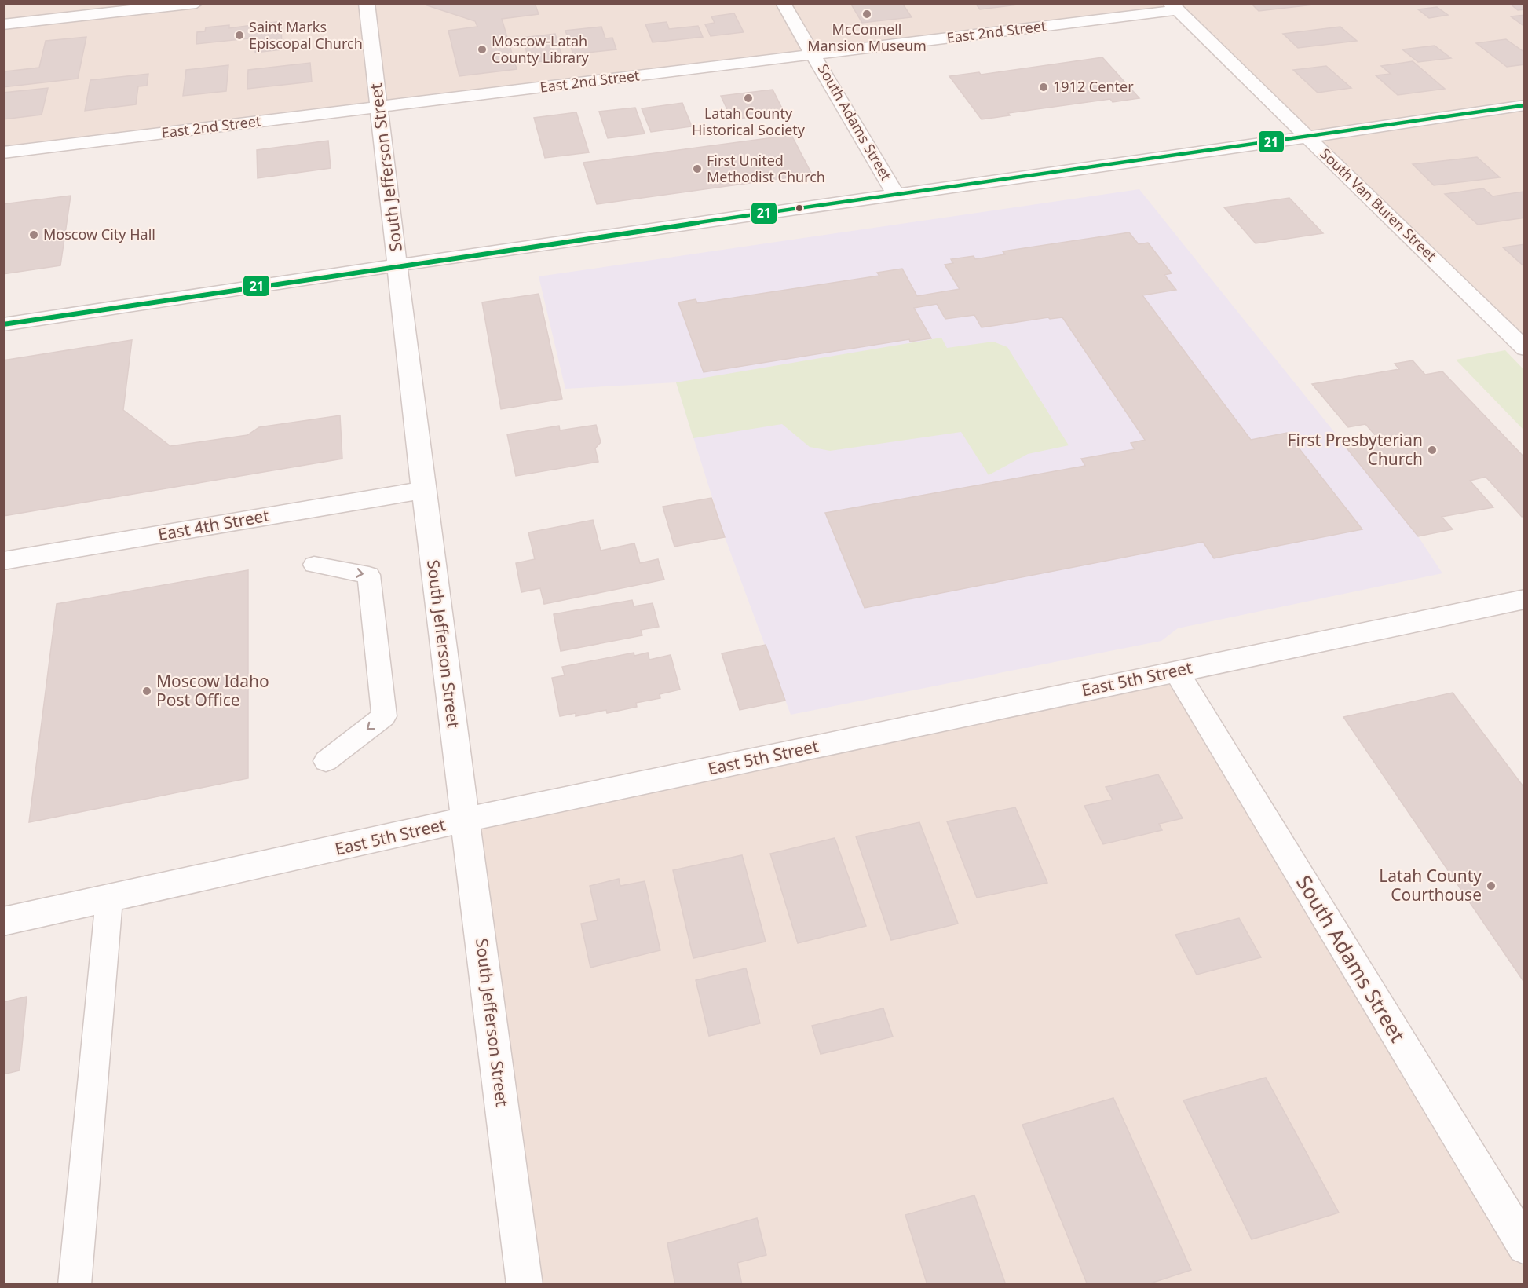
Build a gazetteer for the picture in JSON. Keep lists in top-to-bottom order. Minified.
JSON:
{"streets":{"street":["East 2nd Street","South Adams Street","South Jefferson Street","South Van Buren Street","East 4th Street","East 5th Street"]},"crossings":[["East 2nd Street","South Adams Street"],["East 2nd Street","South Jefferson Street"],["East 2nd Street","South Van Buren Street"],["South Adams Street","East 5th Street"],["South Jefferson Street","East 4th Street"],["South Jefferson Street","East 5th Street"]],"places":["McConnell Mansion Museum","Saint Marks Episcopal Church","Moscow-Latah County Library","1912 Center","Latah County Historical Society","First United Methodist Church","Moscow City Hall","First Presbyterian Church","Moscow Idaho Post Office","Latah County Courthouse"],"lines":["transit line 21"]}
